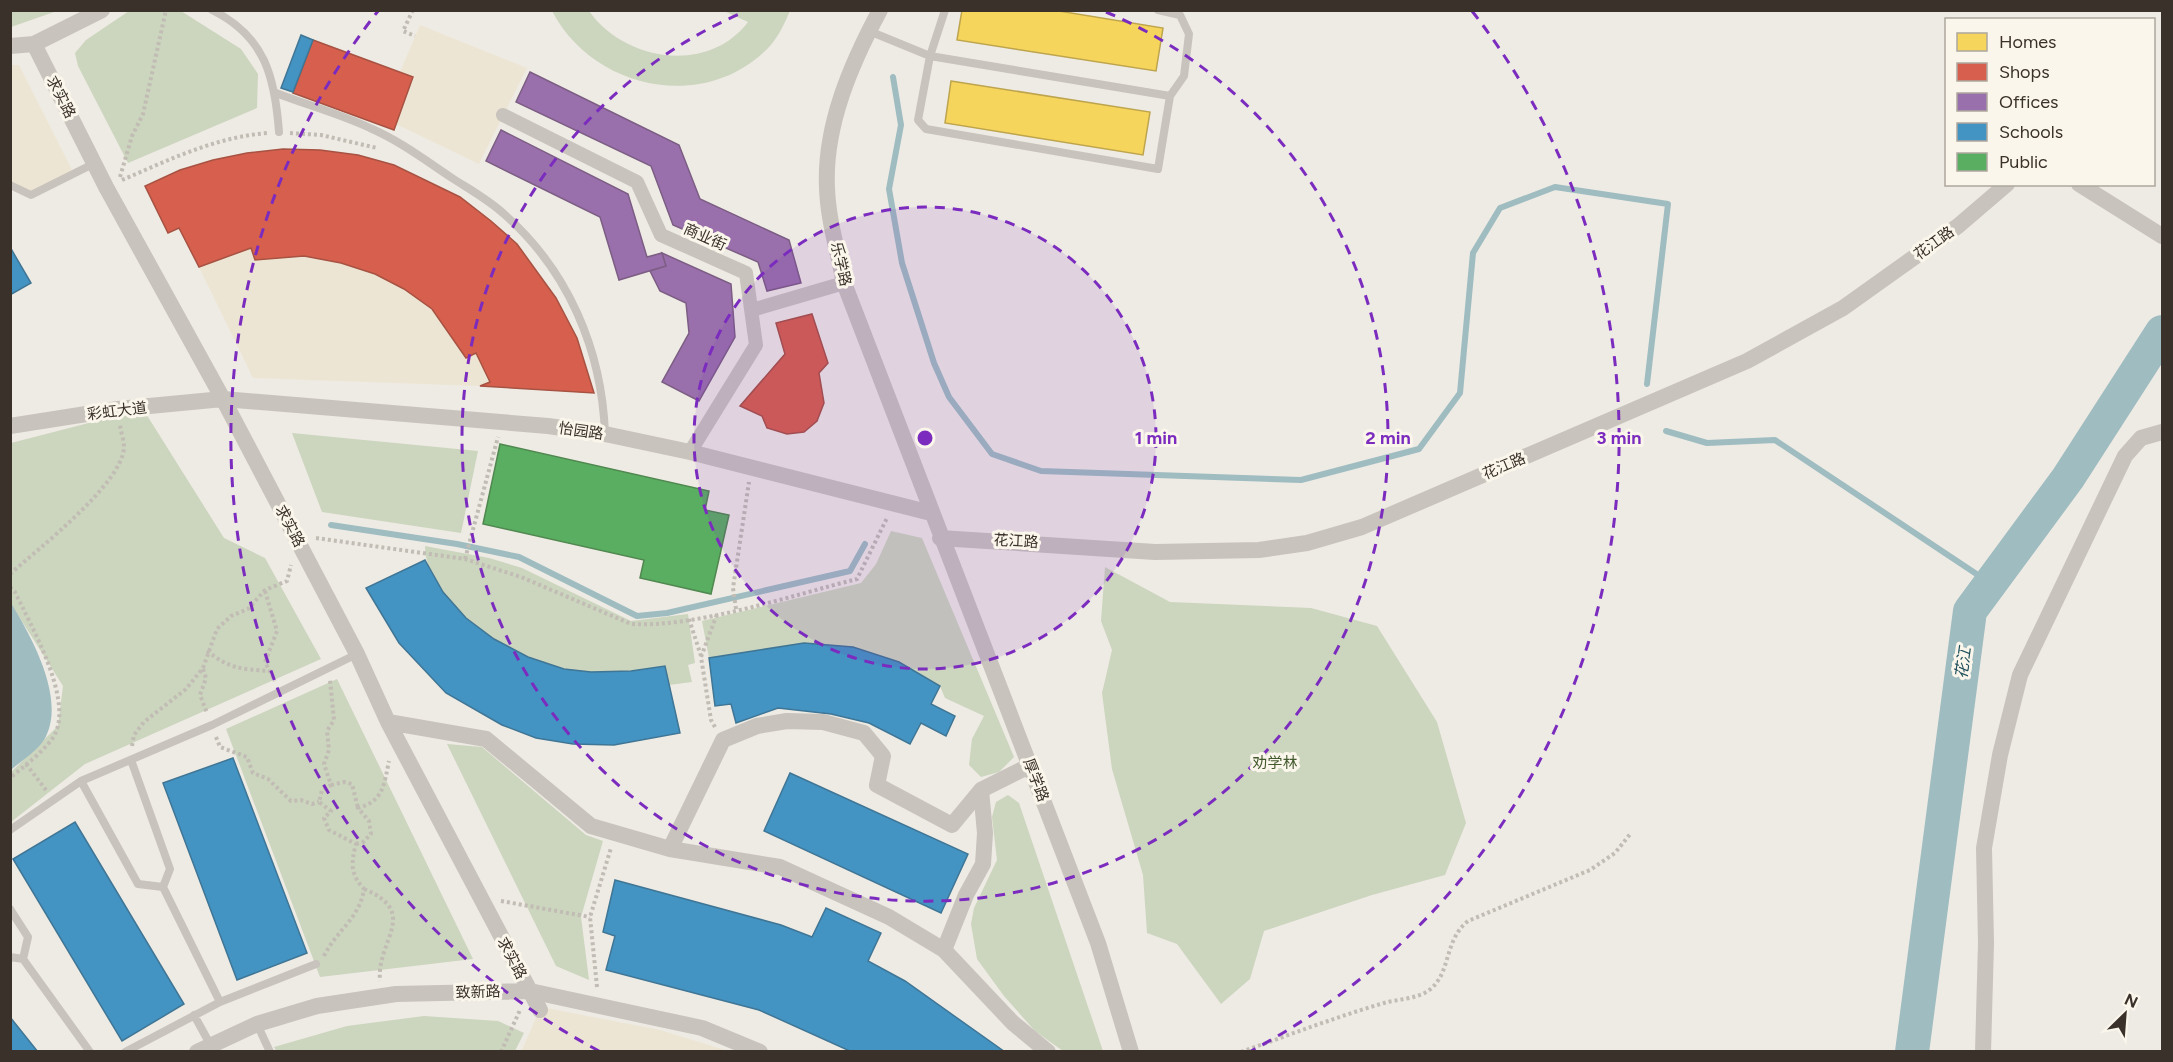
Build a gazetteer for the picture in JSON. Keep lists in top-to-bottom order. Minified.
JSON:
{"streets":{"street":["求实路","商业街","花江路","乐学路","彩虹大道","怡园路","厚学路","致新路"]},"crossings":[["求实路","彩虹大道"],["求实路","怡园路"],["求实路","致新路"],["商业街","怡园路"],["花江路","厚学路"],["乐学路","怡园路"],["乐学路","厚学路"],["彩虹大道","怡园路"],["怡园路","厚学路"]],"water":["花江"],"parks":["劝学林"],"legend":["Homes","Shops","Offices","Schools","Public"],"north":"top right","rings":["1 min","2 min","3 min"]}
